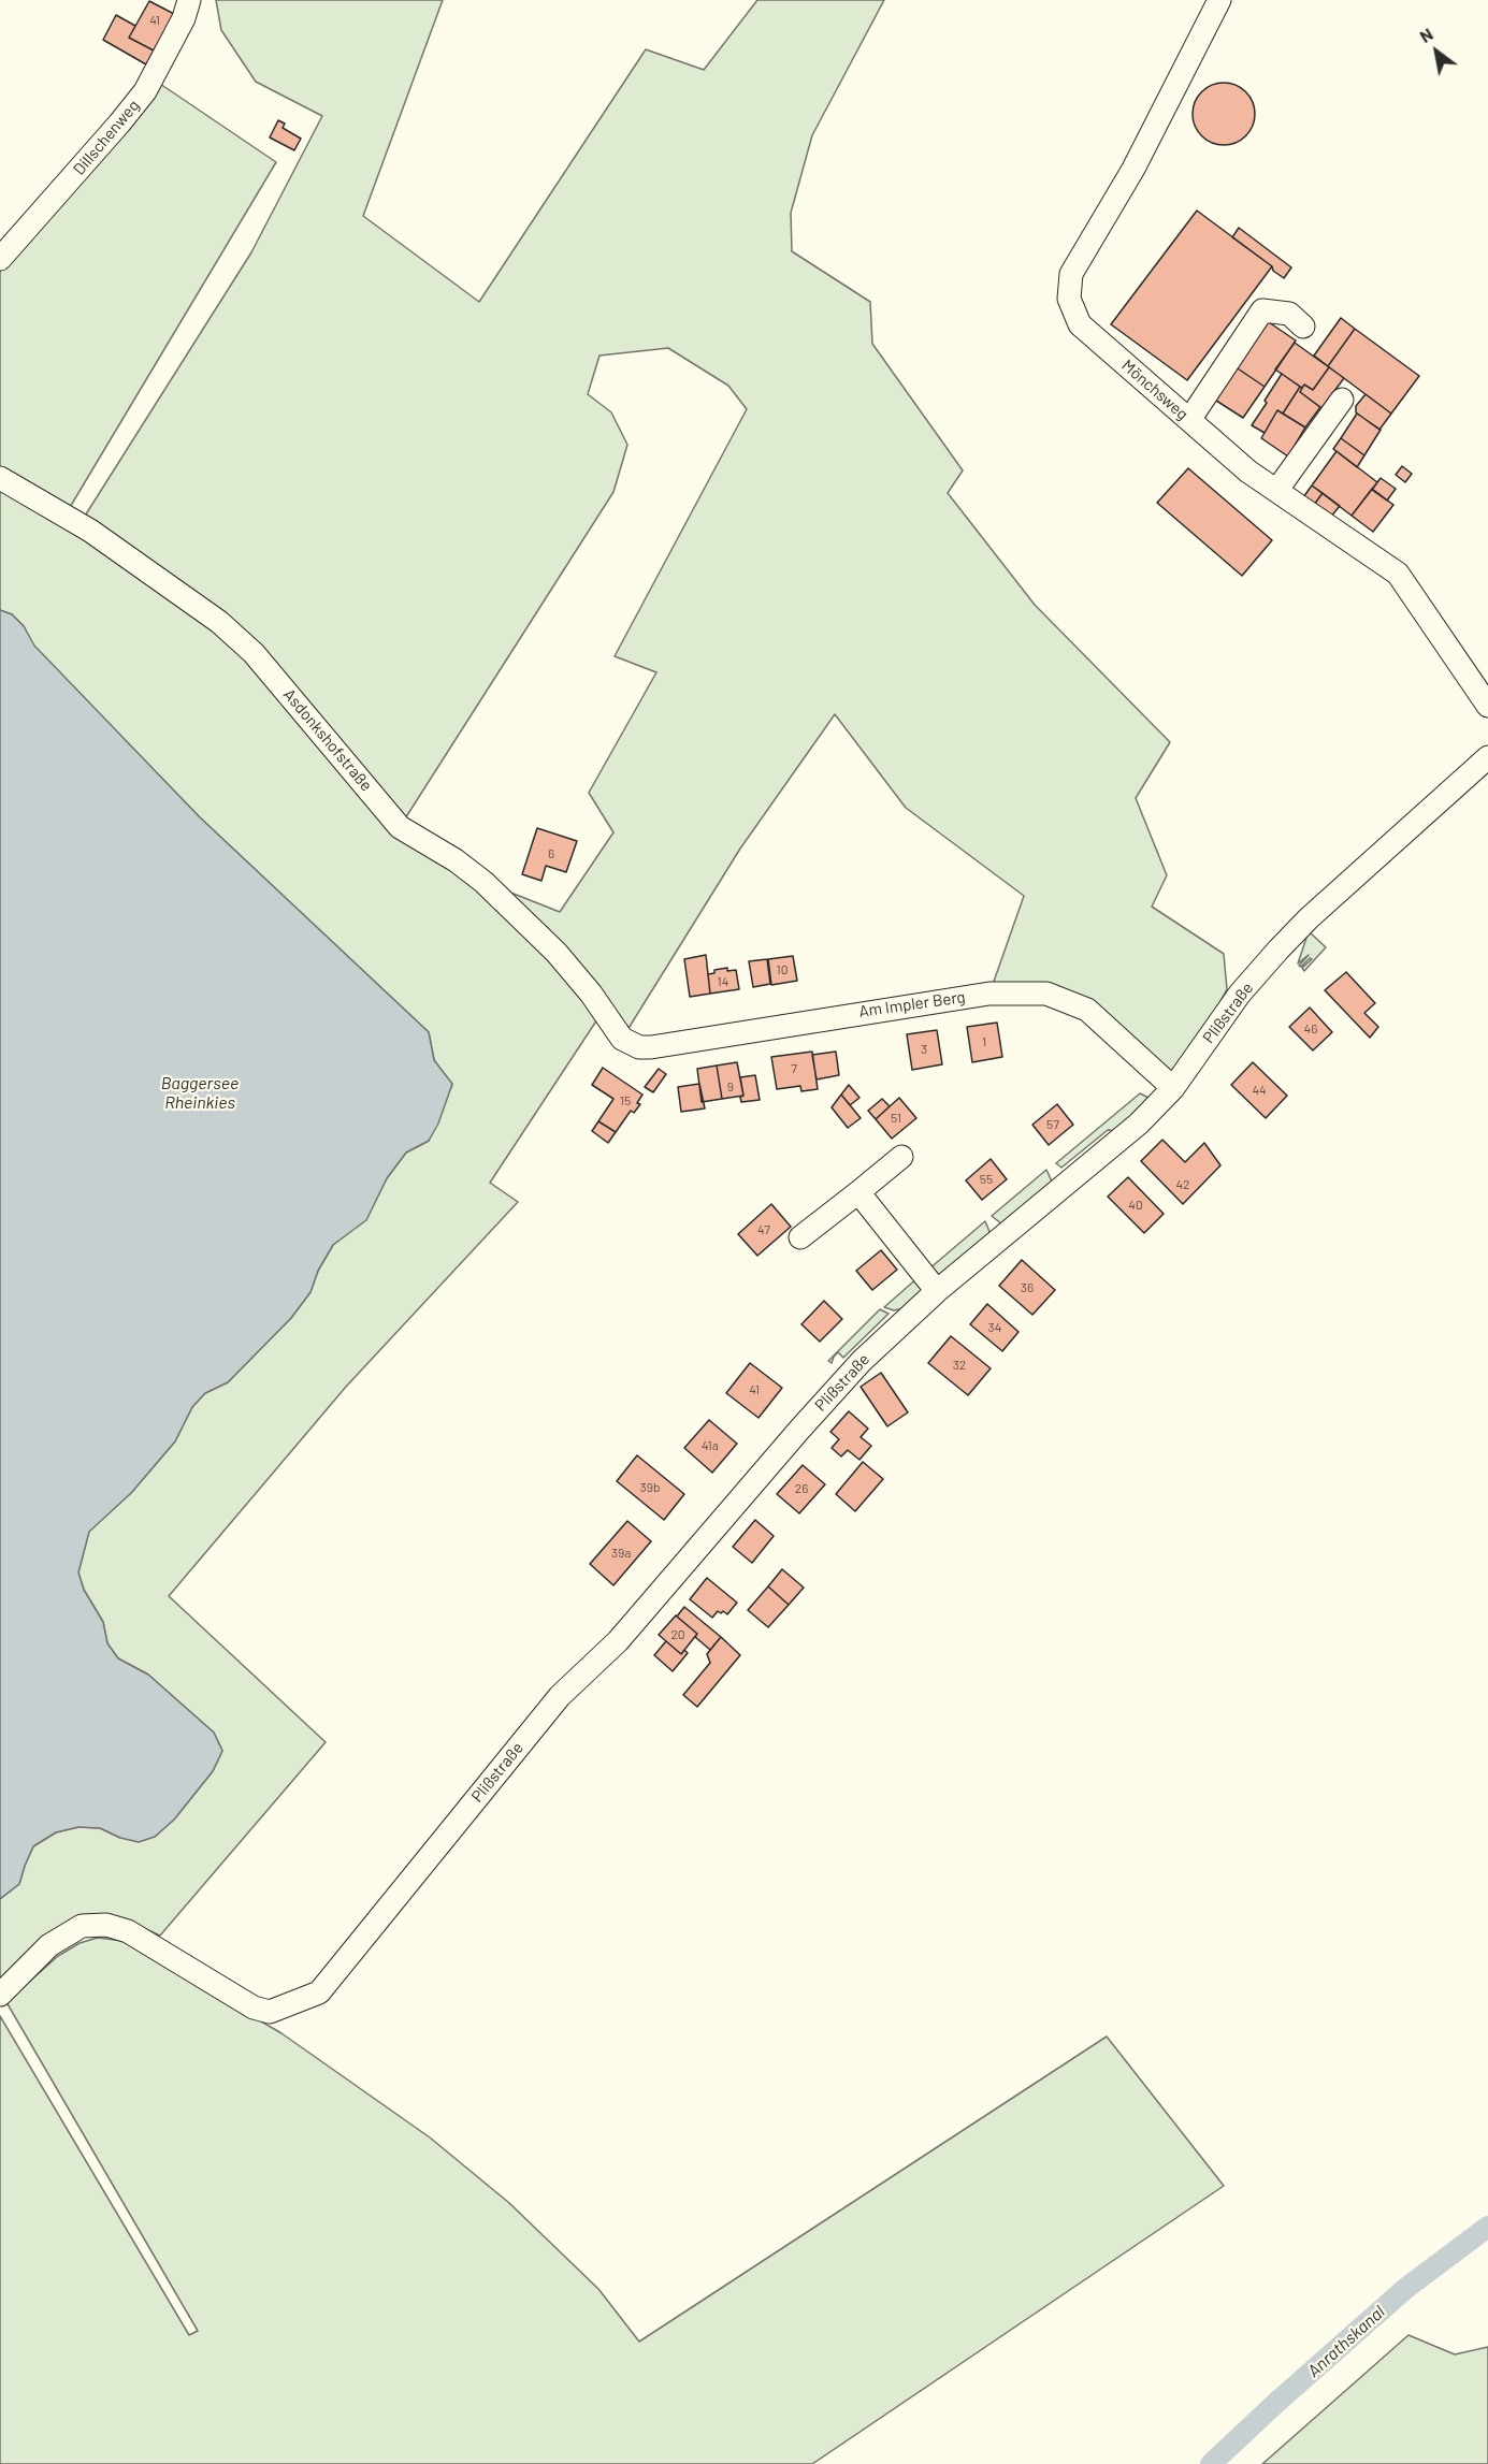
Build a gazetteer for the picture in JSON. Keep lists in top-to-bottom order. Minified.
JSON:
{"streets":{"street":["Dillschenweg","Mönchsweg","Asdonkshofstraße","Am Impler Berg","Plißstraße"]},"crossings":[["Asdonkshofstraße","Am Impler Berg"],["Am Impler Berg","Plißstraße"]],"water":["Baggersee Rheinkies","Anrathskanal"],"house_numbers":["41","6","10","14","46","1","3","7","9","44","15","51","57","55","42","40","47","36","34","32","41","41a","39b","26","39a","20"],"north":"top left"}
